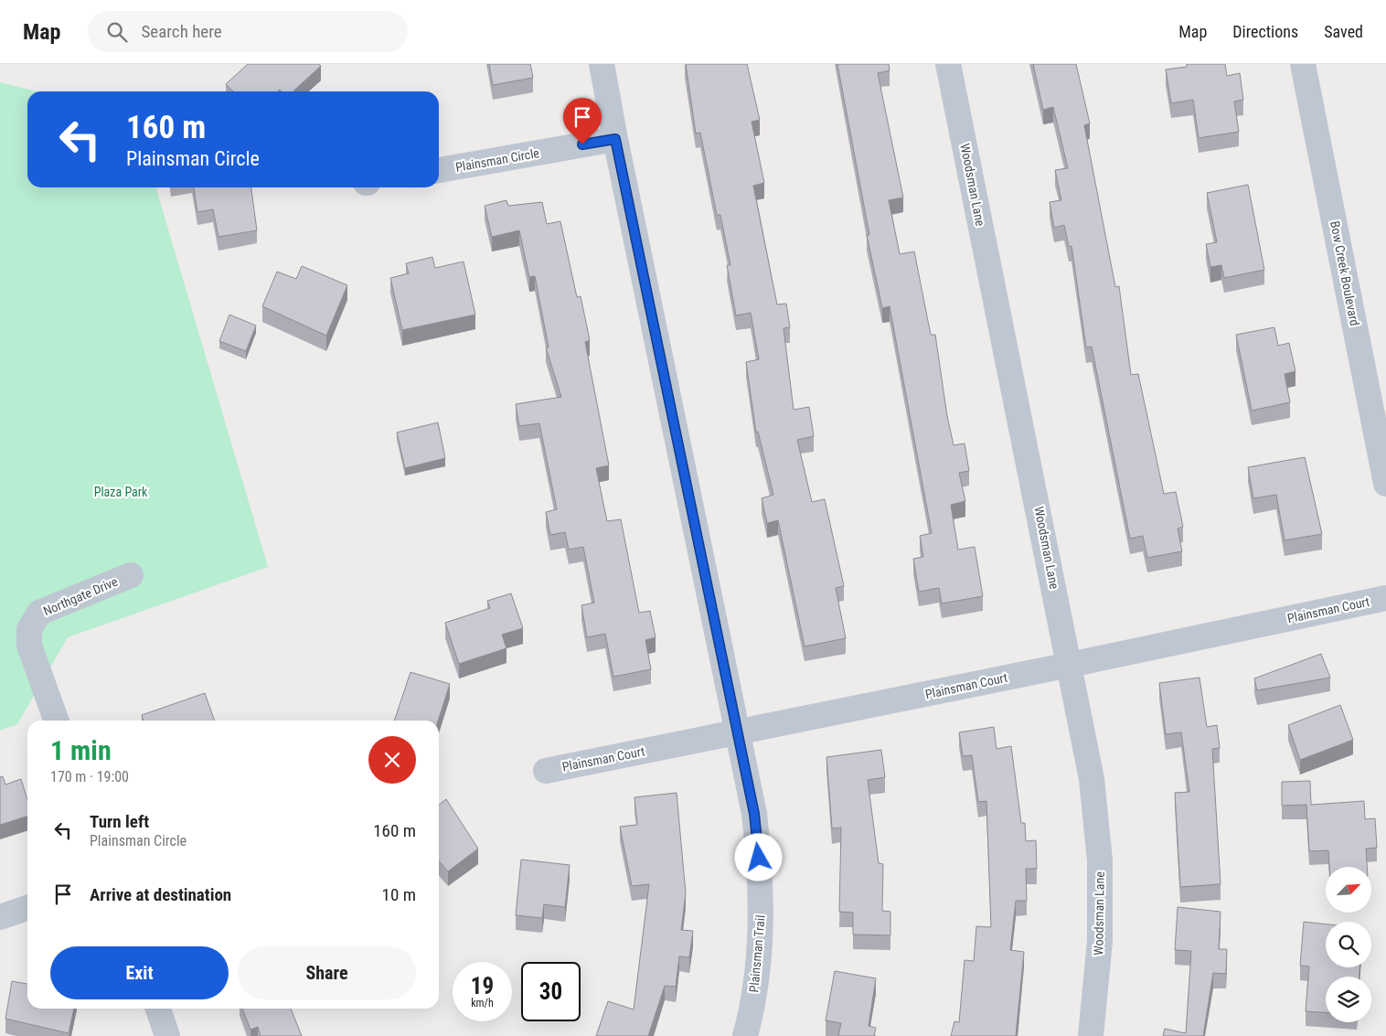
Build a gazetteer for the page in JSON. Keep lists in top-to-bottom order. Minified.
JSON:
{"streets":{"street":["Plainsman Circle","Woodsman Lane","Bow Creek Boulevard","Northgate Drive","Plainsman Court","Plainsman Trail"]},"crossings":[["Plainsman Circle","Plainsman Trail"],["Woodsman Lane","Plainsman Court"],["Plainsman Court","Plainsman Trail"]],"parks":["Plaza Park"],"north":"top right","page":{"header":"Map","search":"Search here","nav":["Map","Directions","Saved"],"turn":["160 m","Plainsman Circle"],"heading":["1 min","170 m · 19:00"],"list":[{"name":"Turn left","note":"Plainsman Circle","value":"160 m"},{"name":"Arrive at destination","value":"10 m"}],"buttons":["Exit","Share"],"speed":"19 km/h","limit":"30"}}
